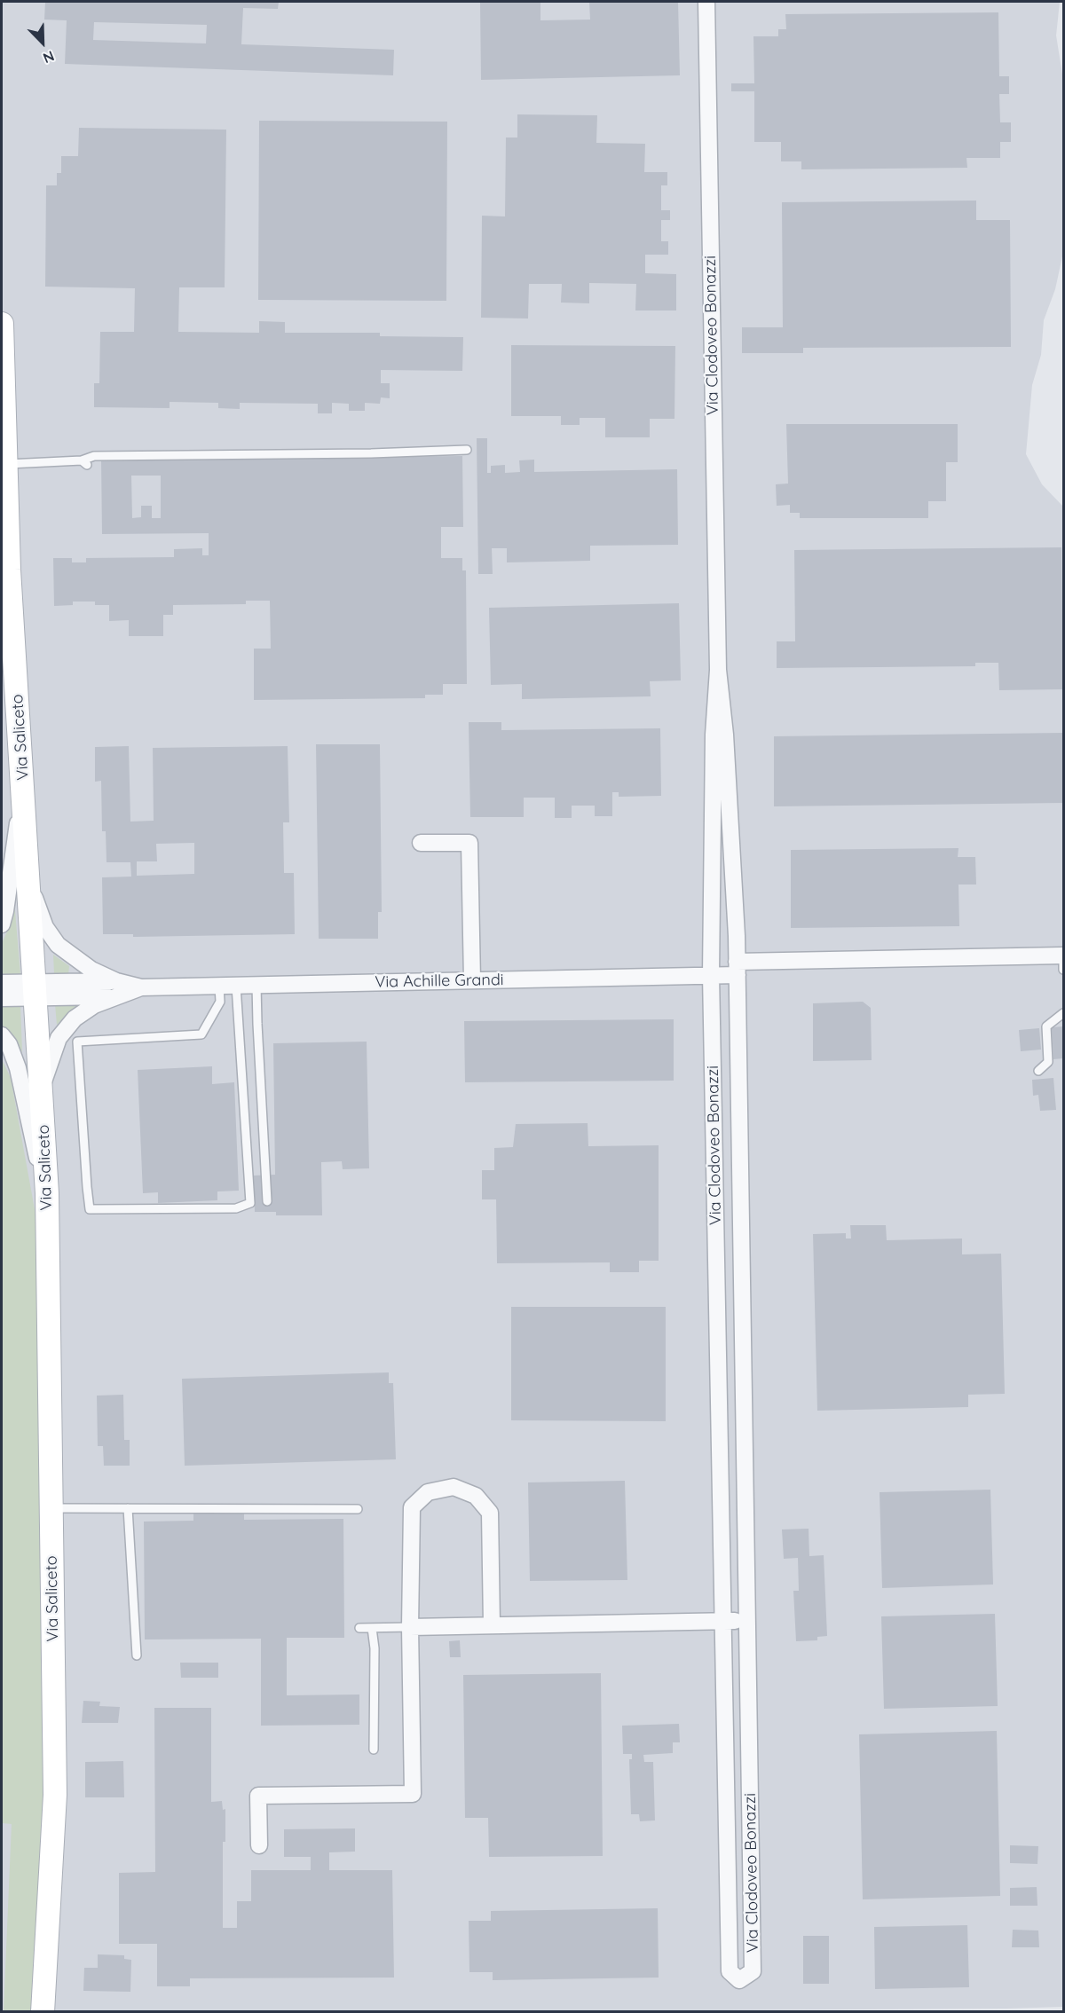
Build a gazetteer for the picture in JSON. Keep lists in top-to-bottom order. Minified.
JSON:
{"streets":{"main road":["Via Saliceto"],"street":["Via Clodoveo Bonazzi","Via Achille Grandi"]},"crossings":[["Via Clodoveo Bonazzi","Via Achille Grandi"],["Via Saliceto","Via Achille Grandi"]],"north":"bottom right"}
